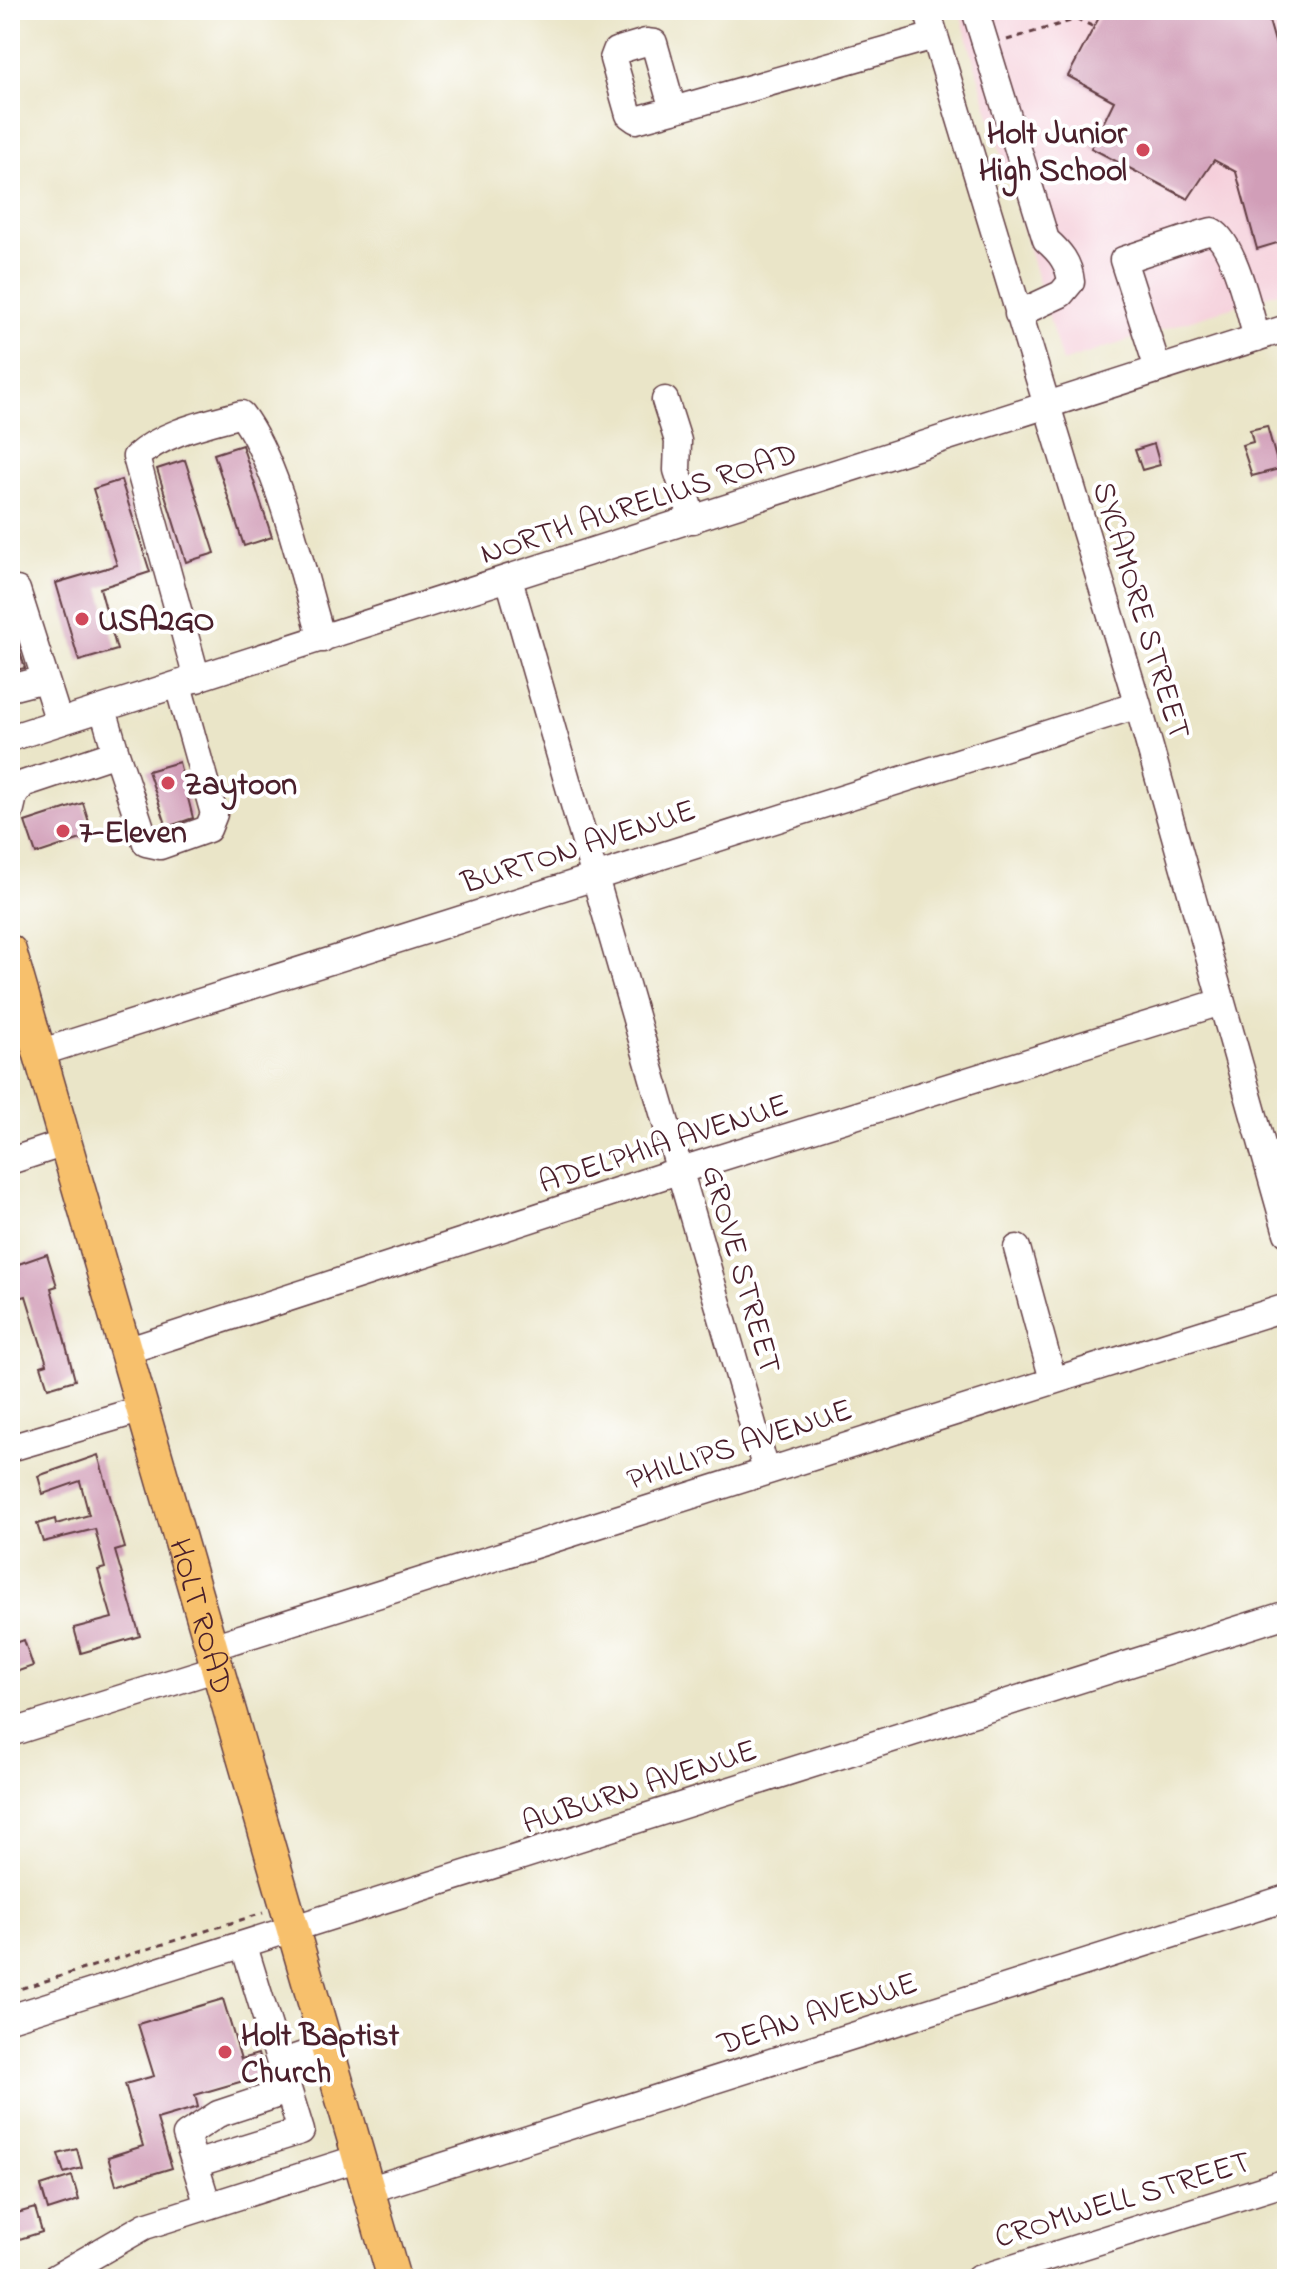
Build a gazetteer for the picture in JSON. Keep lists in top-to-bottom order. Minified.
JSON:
{"streets":{"main road":["HOLT ROAD"],"street":["NORTH AURELIUS ROAD","SYCAMORE STREET","BURTON AVENUE","ADELPHIA AVENUE","GROVE STREET","PHILLIPS AVENUE","AUBURN AVENUE","DEAN AVENUE","CROMWELL STREET"]},"crossings":[["NORTH AURELIUS ROAD","SYCAMORE STREET"],["NORTH AURELIUS ROAD","GROVE STREET"],["SYCAMORE STREET","BURTON AVENUE"],["SYCAMORE STREET","ADELPHIA AVENUE"],["BURTON AVENUE","GROVE STREET"],["BURTON AVENUE","HOLT ROAD"],["ADELPHIA AVENUE","GROVE STREET"],["ADELPHIA AVENUE","HOLT ROAD"],["GROVE STREET","PHILLIPS AVENUE"],["PHILLIPS AVENUE","HOLT ROAD"],["HOLT ROAD","AUBURN AVENUE"],["HOLT ROAD","DEAN AVENUE"]],"places":["Holt Junior High School","USA2GO","Zaytoon","7-Eleven","Holt Baptist Church"]}
